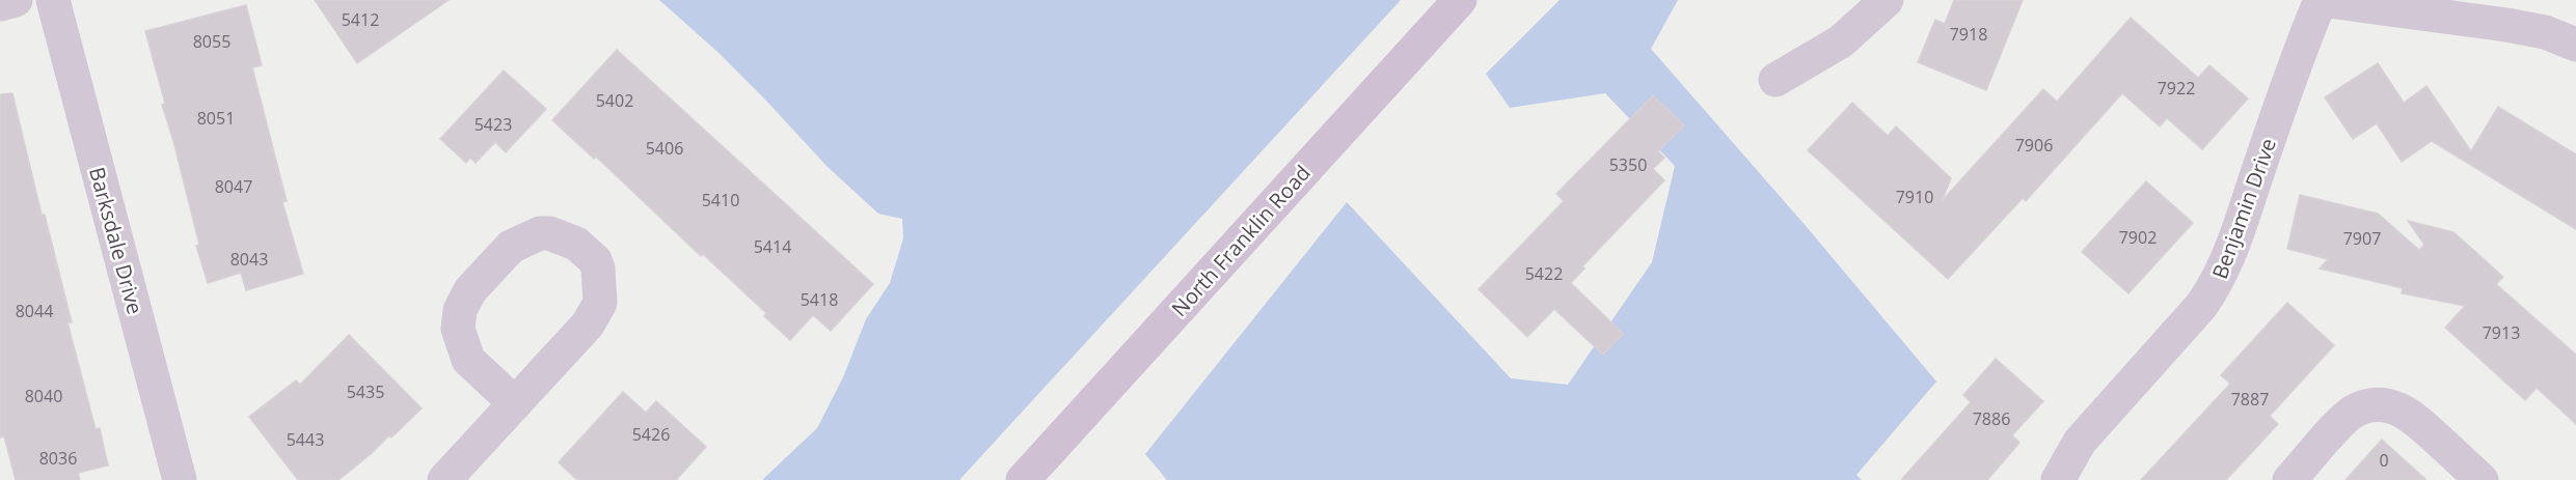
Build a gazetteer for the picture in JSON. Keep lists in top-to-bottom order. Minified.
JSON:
{"streets":{"main road":["North Franklin Road"],"street":["Benjamin Drive","Barksdale Drive"]},"house_numbers":["5412","7918","8055","7922","5402","8051","5423","7906","5406","5350","8047","7910","5410","7902","7907","5414","8043","5422","5418","8044","7913","5435","8040","7887","7886","5426","5443","8036","0"]}
